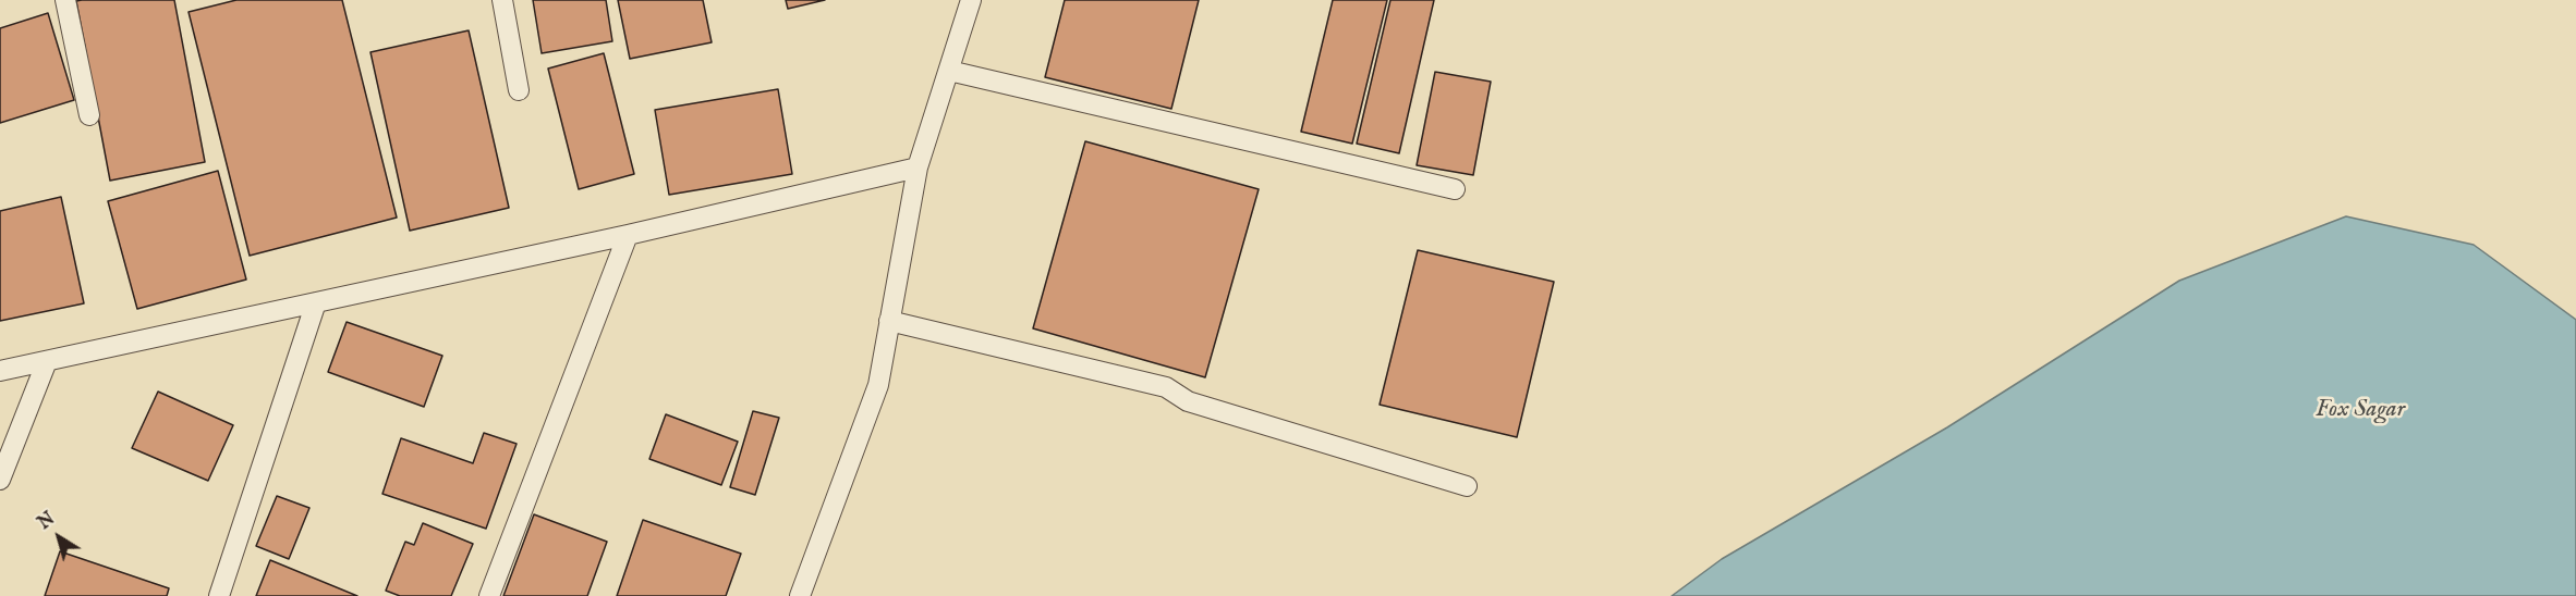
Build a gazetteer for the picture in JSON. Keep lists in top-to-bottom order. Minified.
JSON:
{"water":["Fox Sagar"],"north":"top left"}
